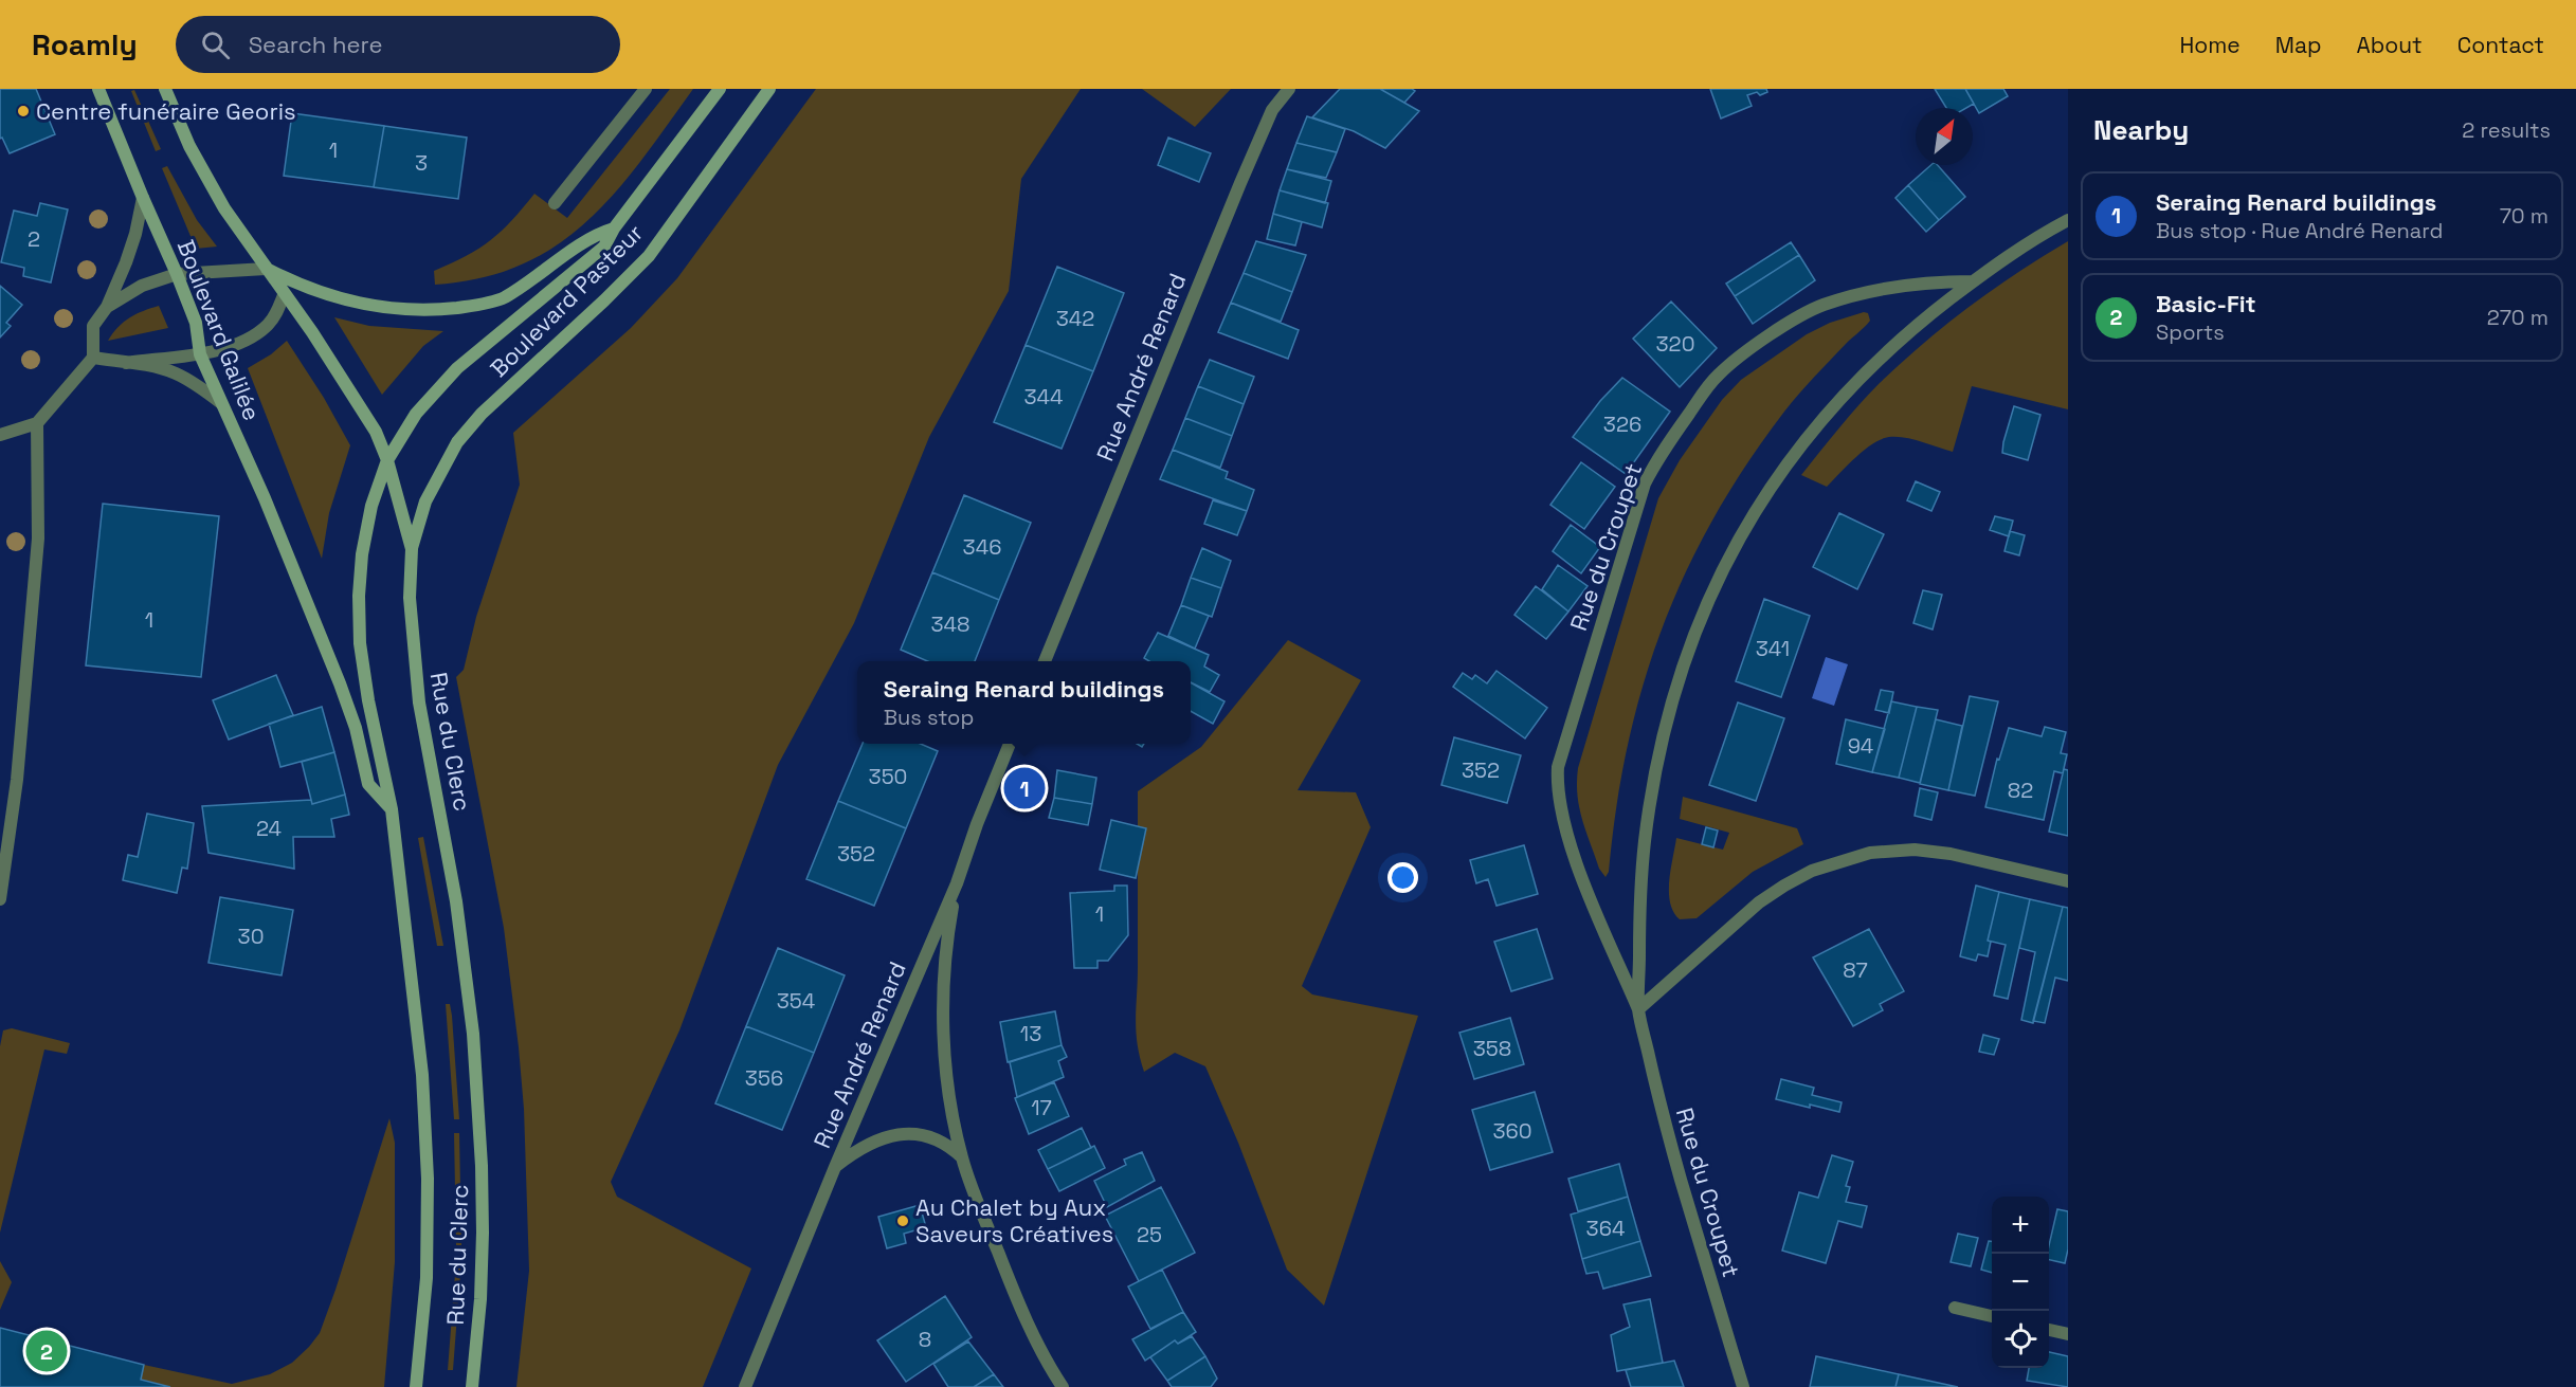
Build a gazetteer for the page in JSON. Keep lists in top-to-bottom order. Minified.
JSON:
{"streets":{"street":["Boulevard Pasteur","Boulevard Galilée","Rue André Renard","Rue du Croupet","Rue du Clerc"]},"crossings":[["Boulevard Pasteur","Rue du Clerc"],["Boulevard Galilée","Rue du Clerc"]],"places":["Centre funéraire Georis","Au Chalet by Aux Saveurs Créatives"],"house_numbers":["1","3","2","342","320","344","326","346","1","348","341","94","352","350","82","24","352","1","30","87","354","13","358","356","17","360","364","25","8"],"north":"top right","page":{"header":"Roamly","search":"Search here","nav":["Home","Map","About","Contact"],"heading":["Nearby","2 results"],"list":[{"mark":"1","name":"Seraing Renard buildings","note":"Bus stop · Rue André Renard","value":"70 m"},{"mark":"2","name":"Basic-Fit","note":"Sports","value":"270 m"}],"popup":["Seraing Renard buildings","Bus stop"],"pins":["1","2"],"map_buttons":["+","−"]}}
